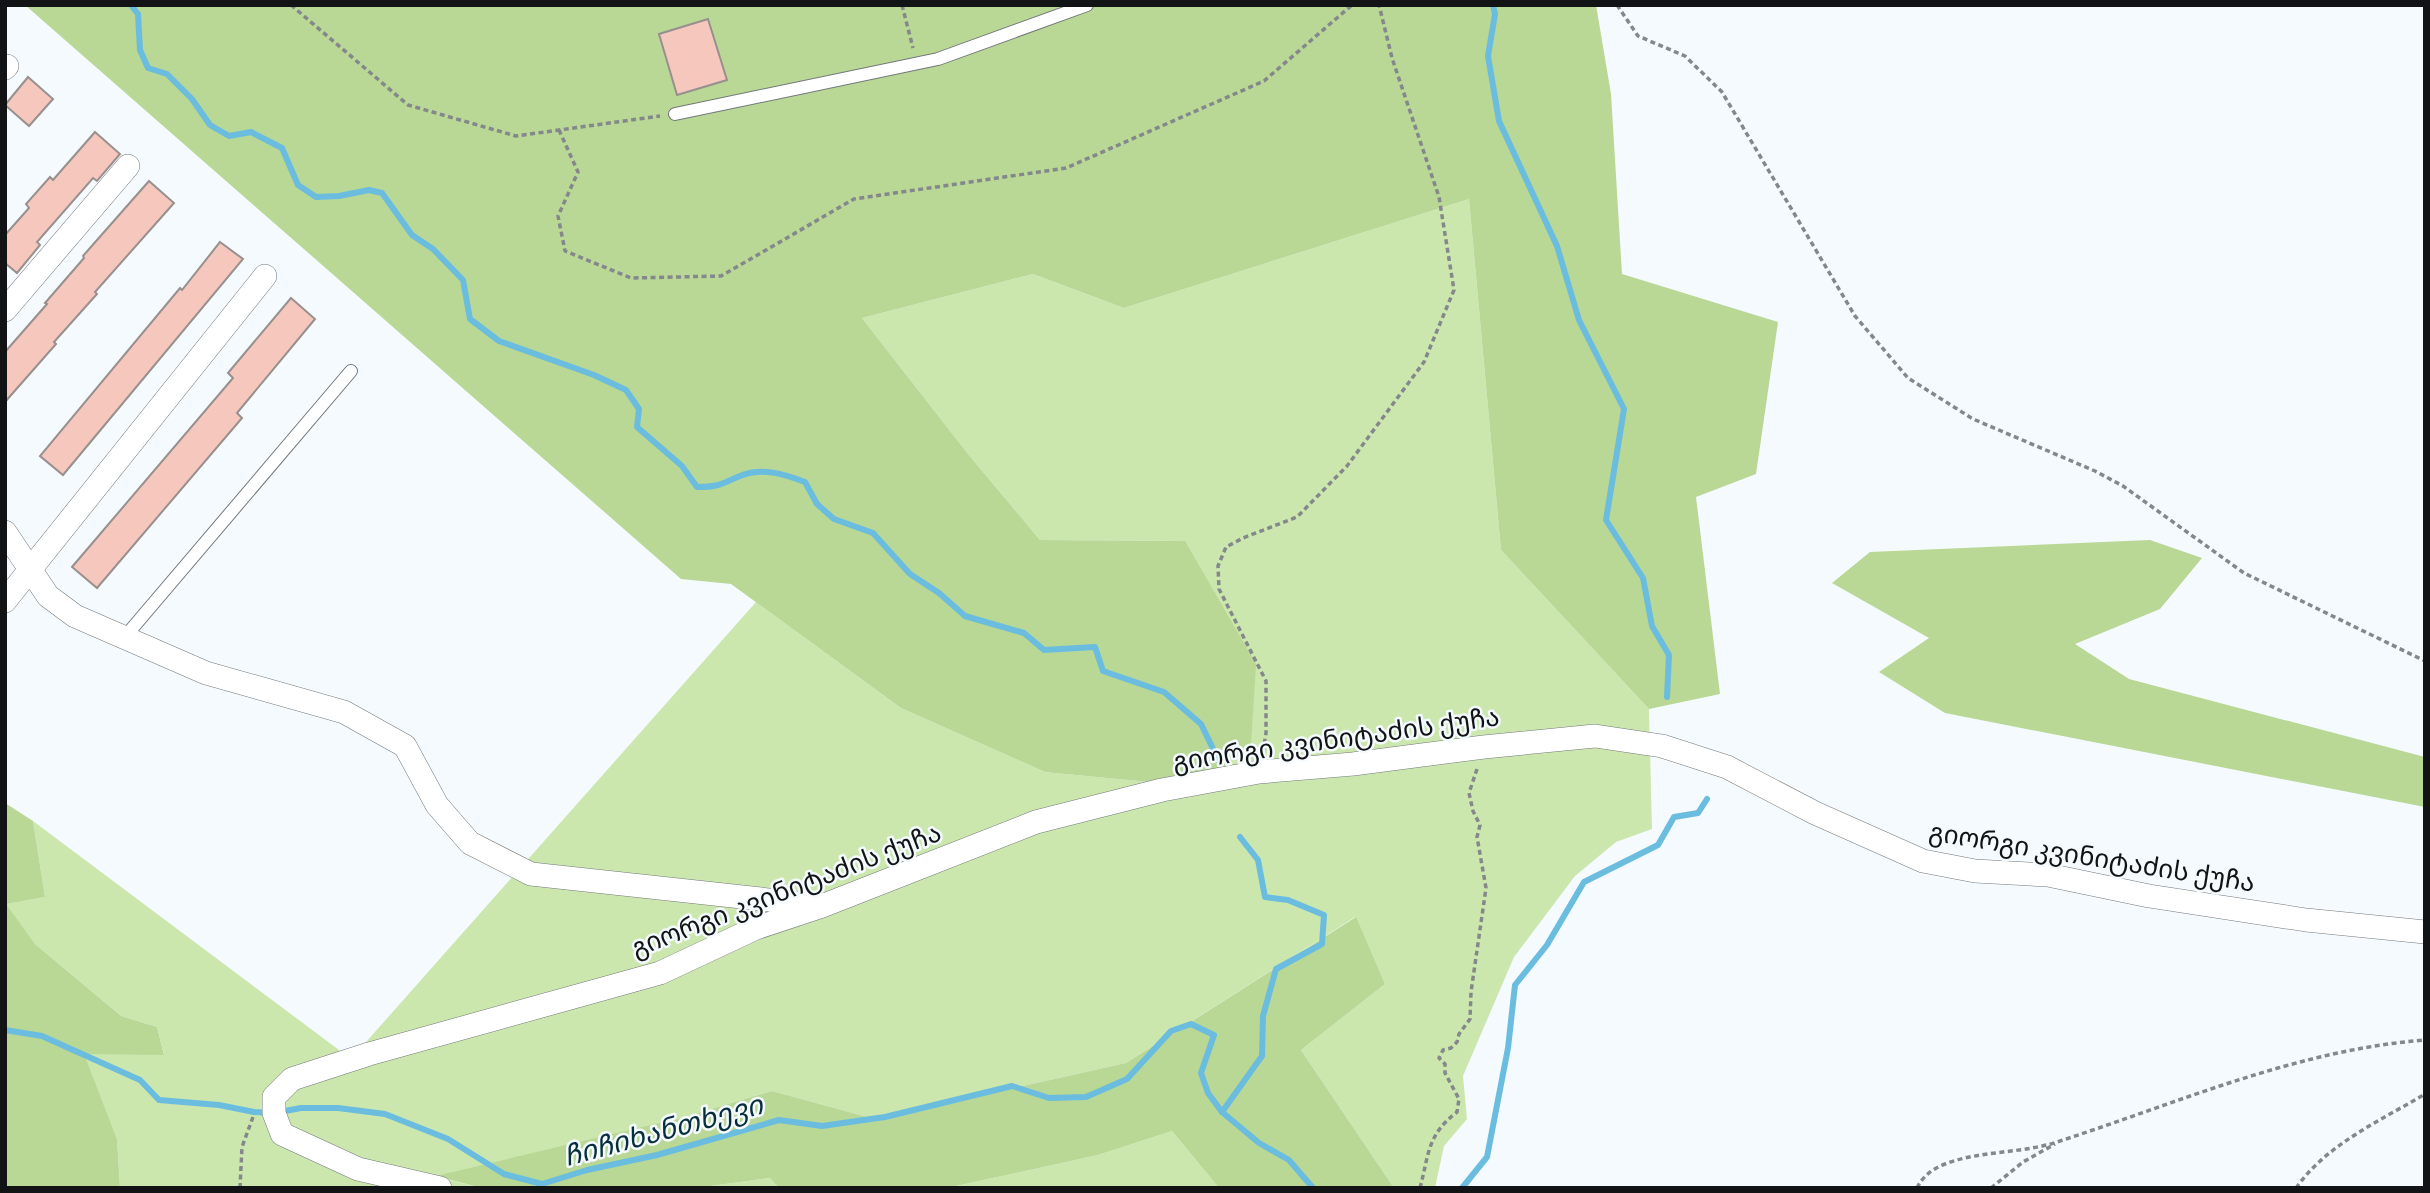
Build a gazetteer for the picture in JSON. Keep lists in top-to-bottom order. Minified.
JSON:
{"streets":{"street":["გიორგი კვინიტაძის ქუჩა"]},"water":["ჩიჩიხანთხევი"]}
